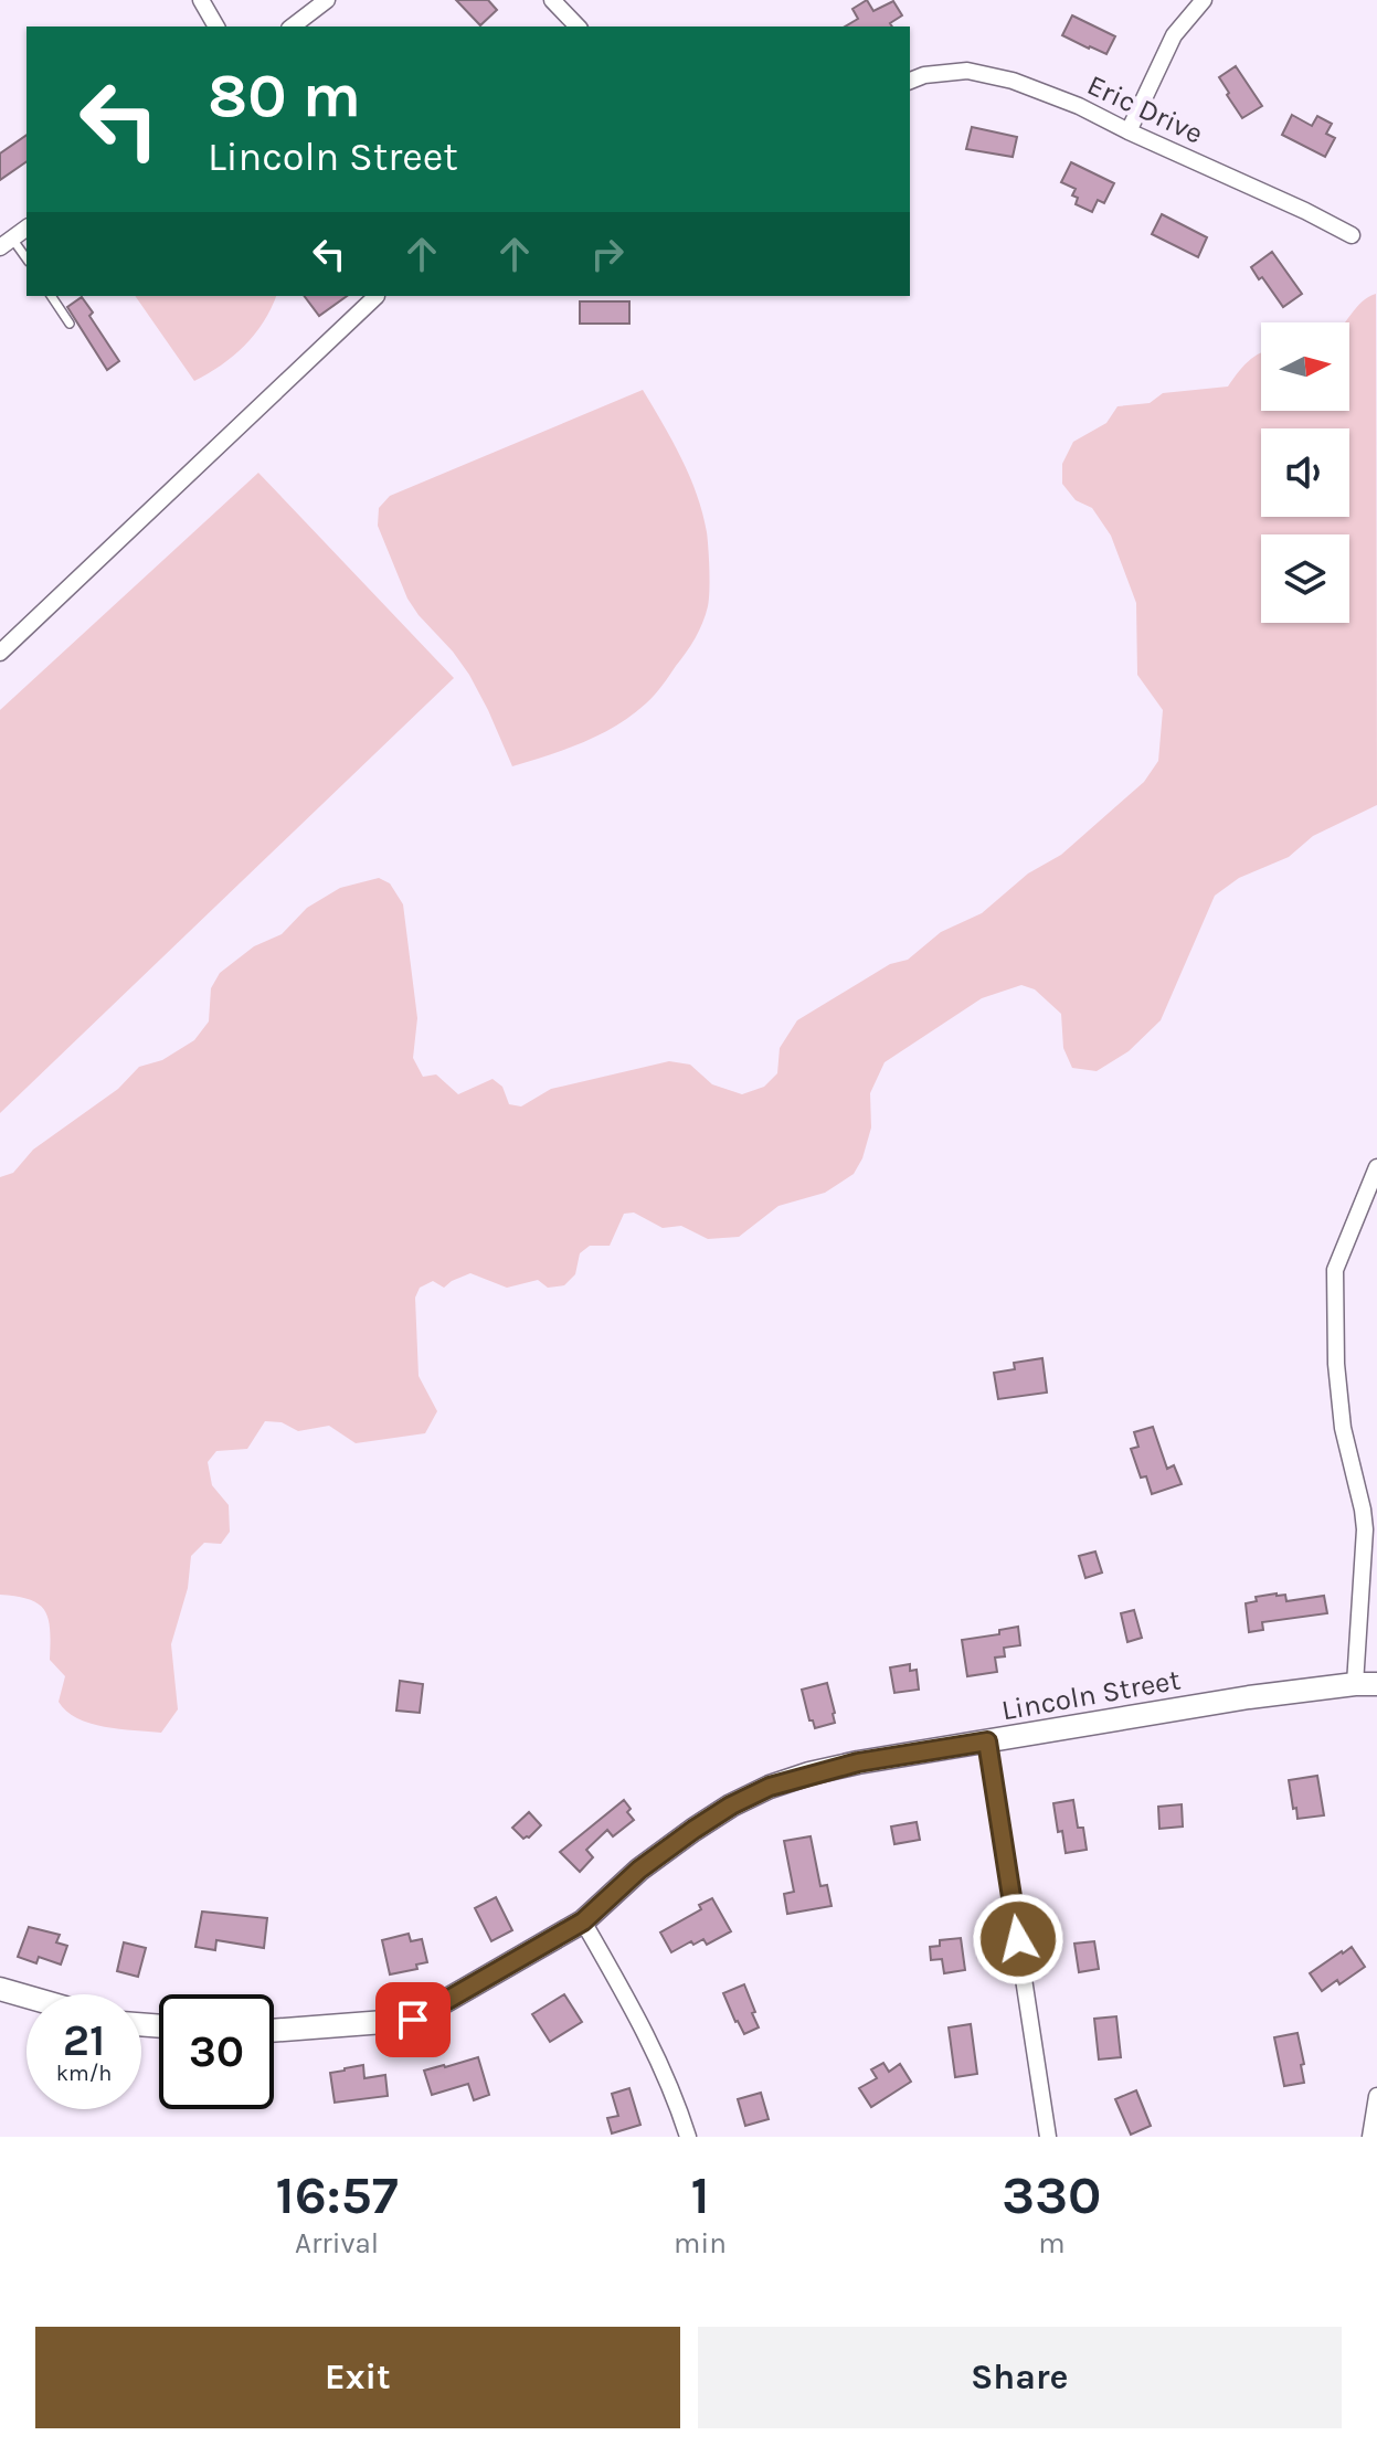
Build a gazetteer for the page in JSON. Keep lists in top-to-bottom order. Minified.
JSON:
{"streets":{"main road":["Lincoln Street"],"street":["Eric Drive"]},"north":"right","page":{"turn":["80 m","Lincoln Street"],"speed":"21 km/h","limit":"30","eta":["16:57","Arrival","1","min","330","m"],"buttons":["Exit","Share"]}}
